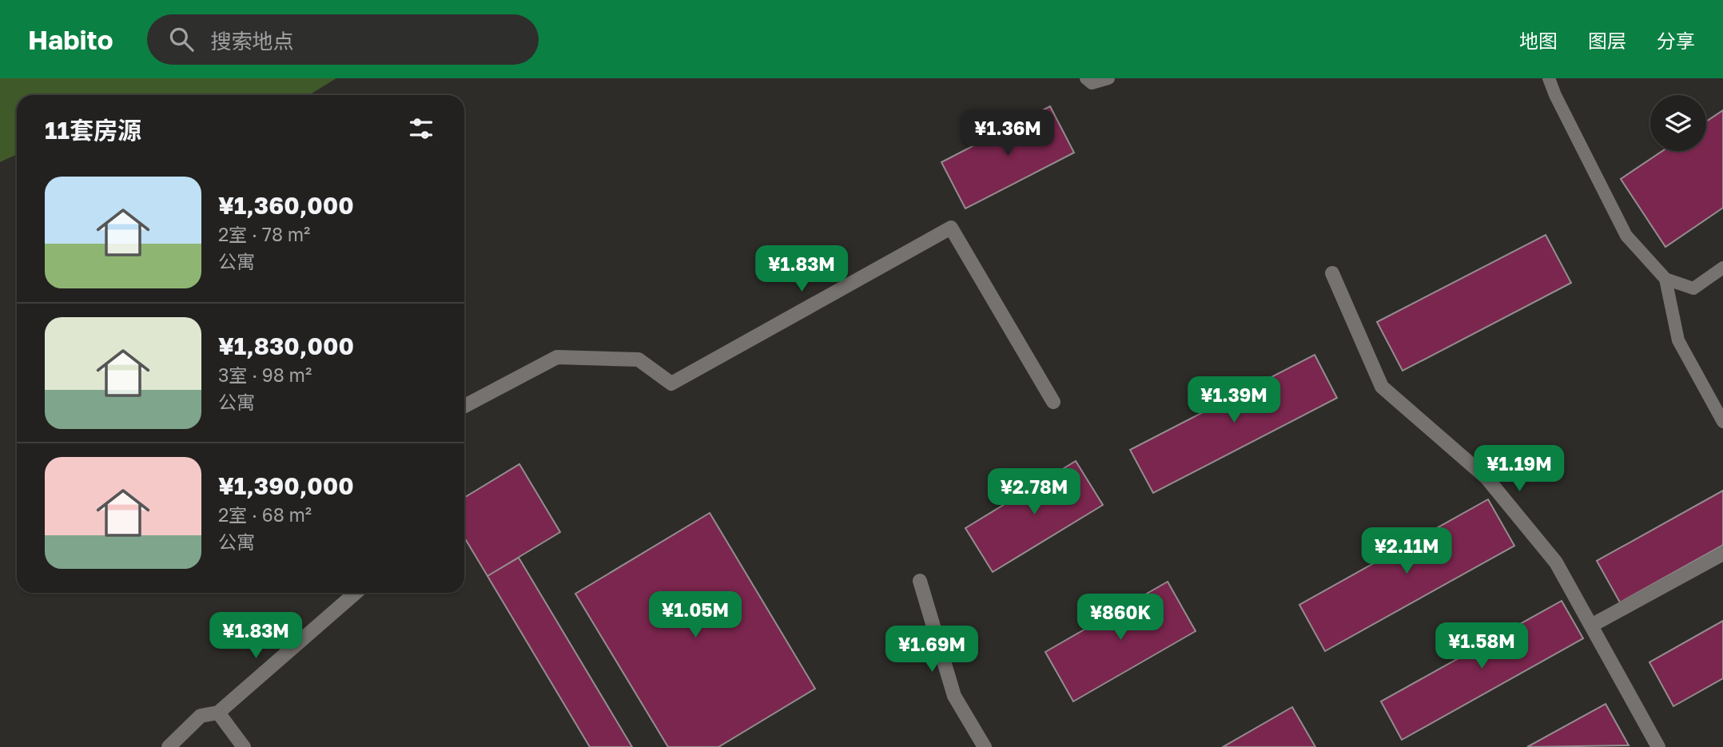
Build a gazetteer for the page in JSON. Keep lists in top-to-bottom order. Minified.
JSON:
{"page":{"header":"Habito","search":"搜索地点","nav":["地图","图层","分享"],"heading":"11套房源","price":["¥1.36M","¥1.83M","¥1.39M","¥1.19M","¥2.78M","¥2.11M","¥1.05M","¥860K","¥1.83M","¥1.58M","¥1.69M"],"list":[{"name":"¥1,360,000","note":"2室 · 78 m² · 公寓"},{"name":"¥1,830,000","note":"3室 · 98 m² · 公寓"},{"name":"¥1,390,000","note":"2室 · 68 m² · 公寓"}]}}
